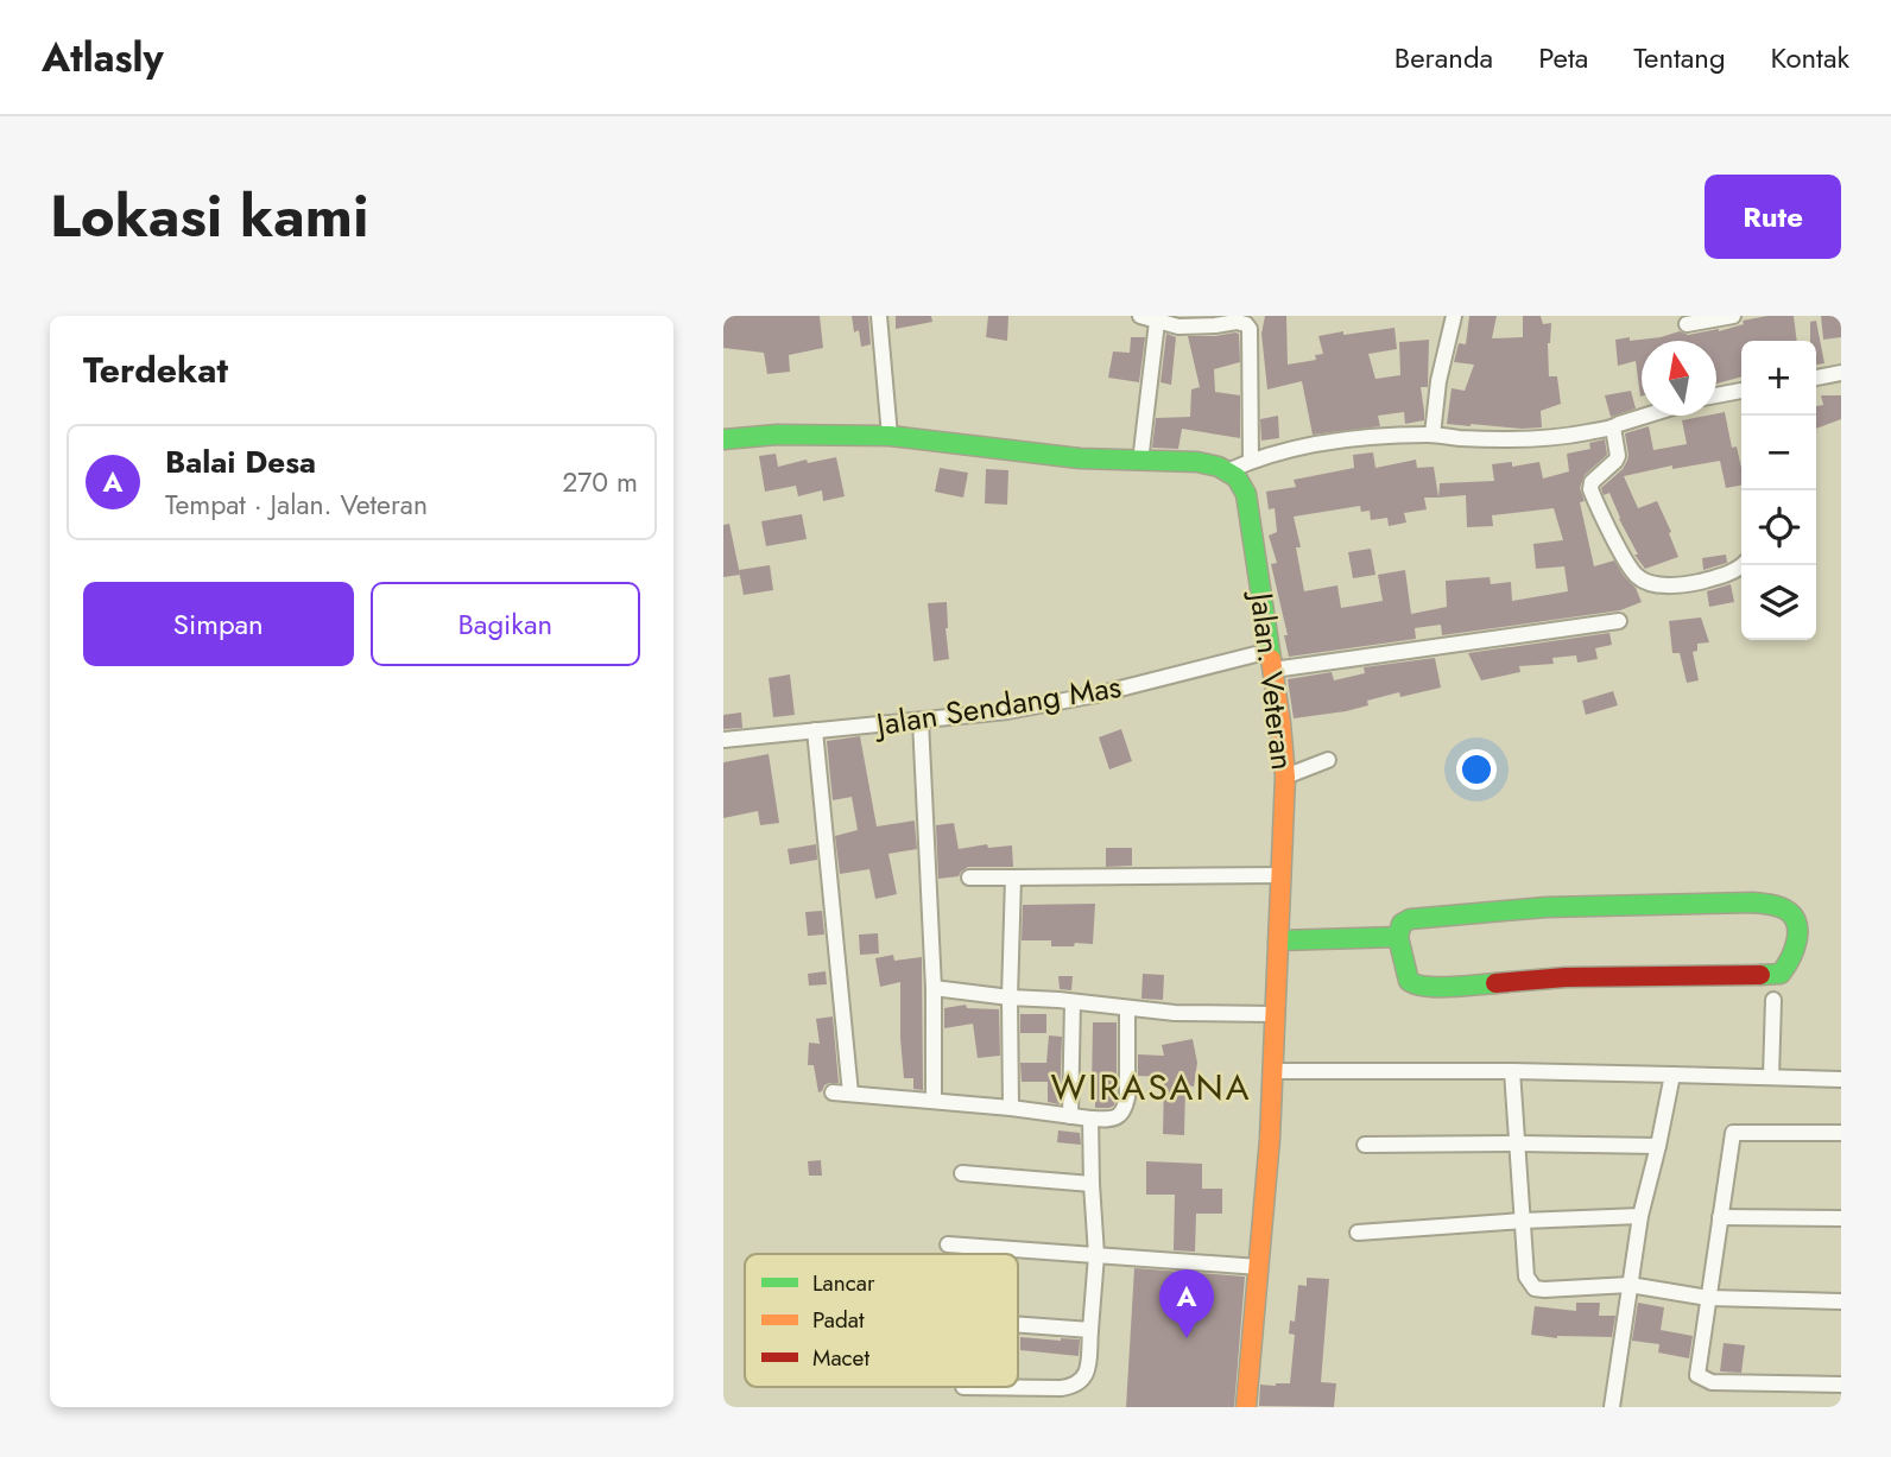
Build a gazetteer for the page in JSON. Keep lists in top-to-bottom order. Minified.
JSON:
{"streets":{"street":["Jalan. Veteran","Jalan Sendang Mas"]},"crossings":[["Jalan. Veteran","Jalan Sendang Mas"]],"districts":["WIRASANA"],"legend":["Lancar","Padat","Macet"],"north":"top","page":{"header":"Atlasly","nav":["Beranda","Peta","Tentang","Kontak"],"title":"Lokasi kami","buttons":["Rute",["Simpan","Bagikan"]],"heading":"Terdekat","map_buttons":["+","−"],"list":[{"mark":"A","name":"Balai Desa","note":"Tempat · Jalan. Veteran","value":"270 m"}],"pins":"A"}}
